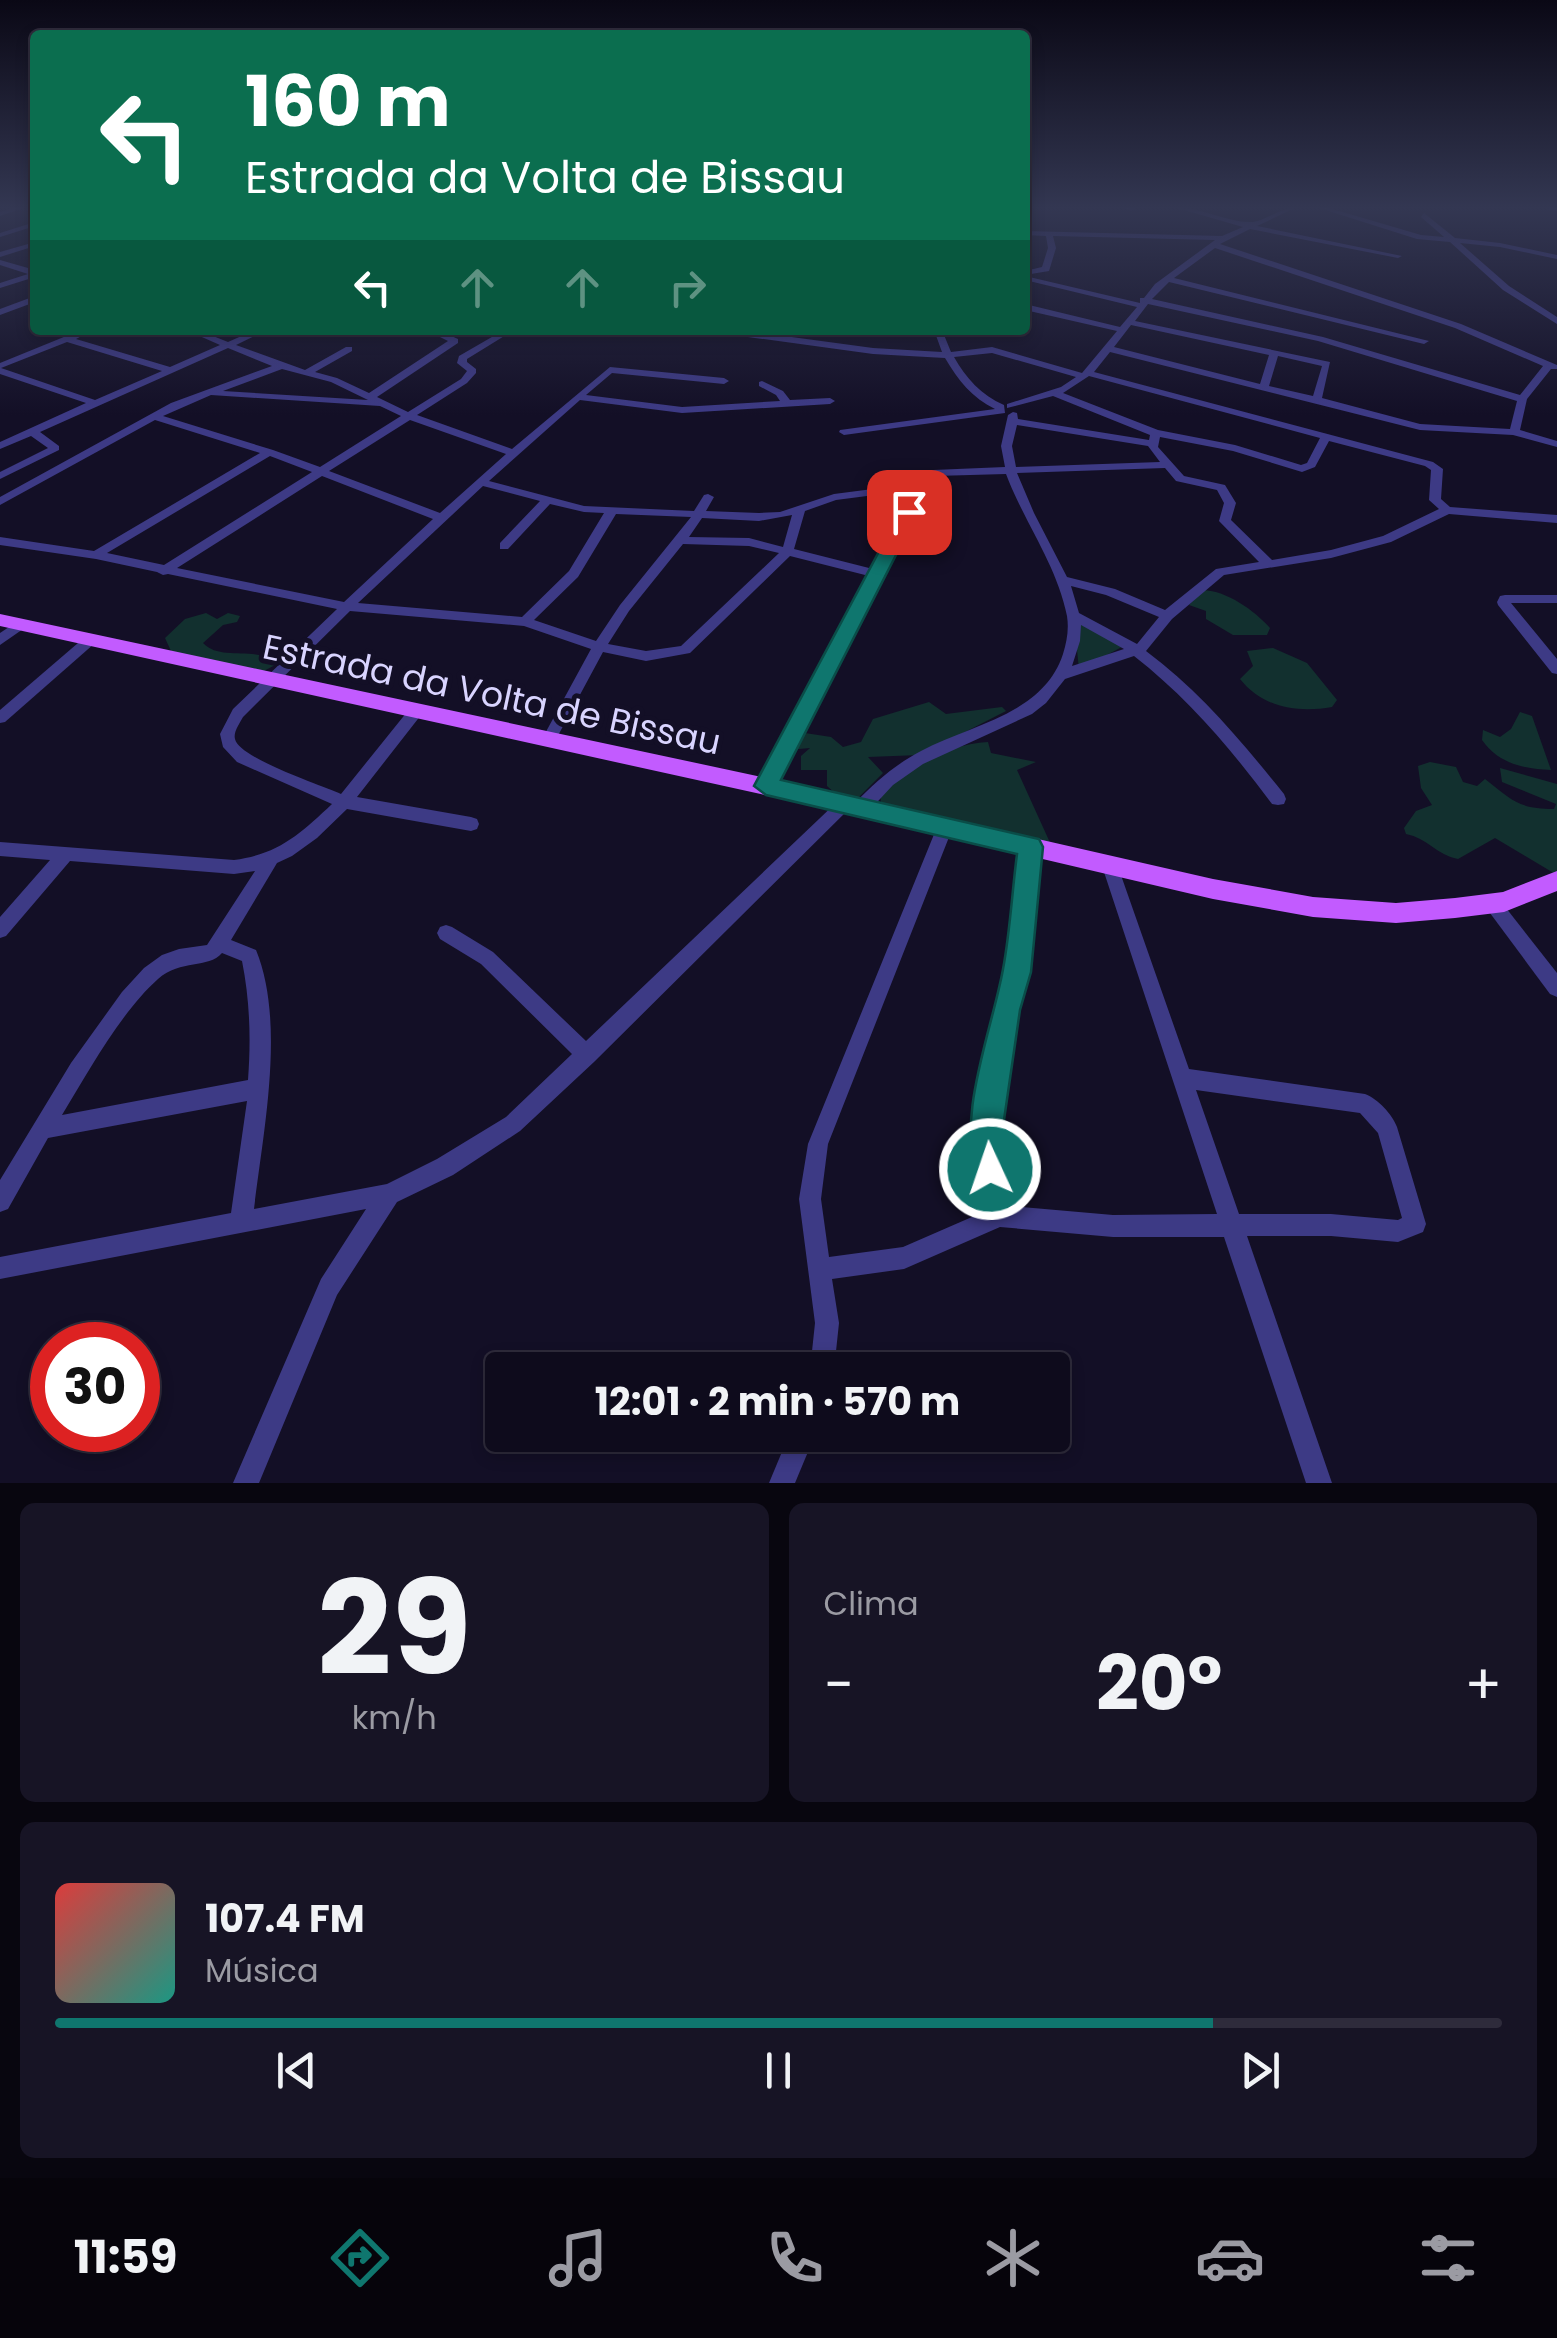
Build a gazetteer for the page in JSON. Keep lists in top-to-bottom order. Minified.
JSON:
{"streets":{"main road":["Estrada da Volta de Bissau"]},"page":{"turn":["160 m","Estrada da Volta de Bissau"],"limit":"30","trip":"12:01 · 2 min · 570 m","tile":[["29","km/h"],"Clima"],"heat":["−","20°","+"],"song":["107.4 FM","Música"],"tabs":"11:59"}}
